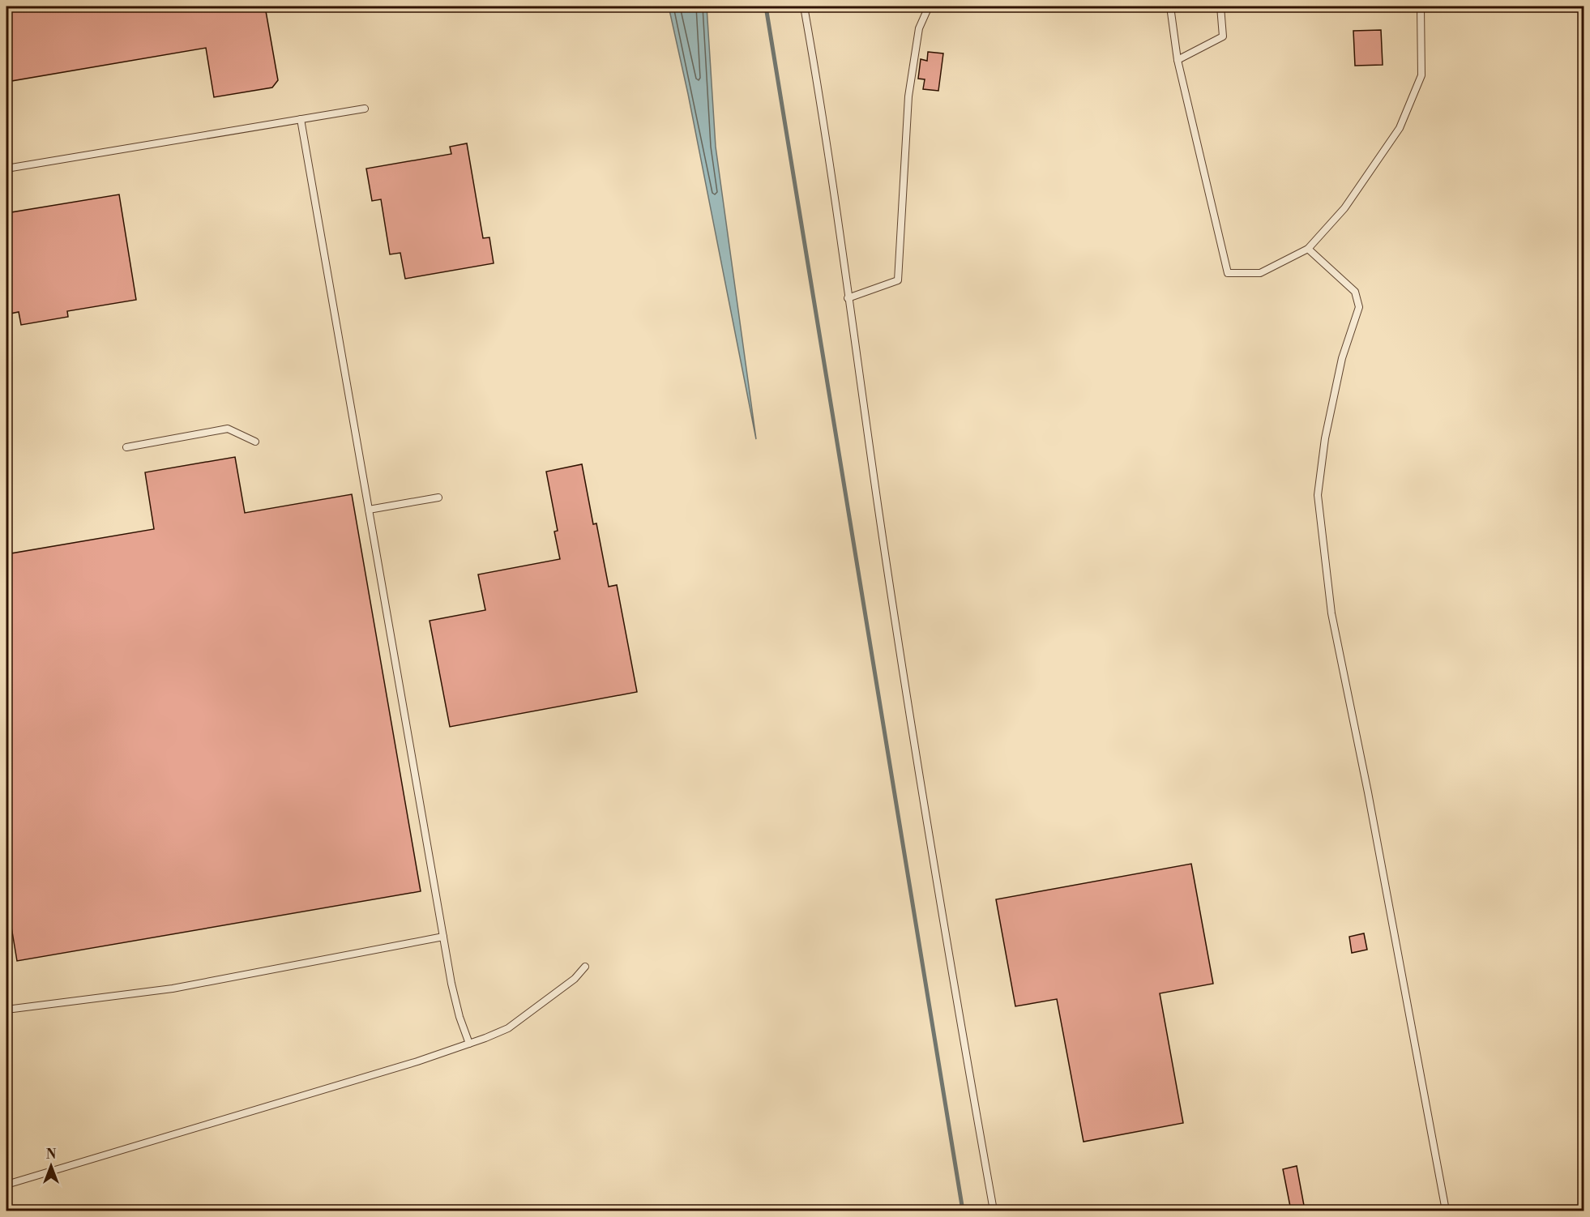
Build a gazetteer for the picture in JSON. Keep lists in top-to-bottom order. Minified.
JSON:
{"north":"top"}
